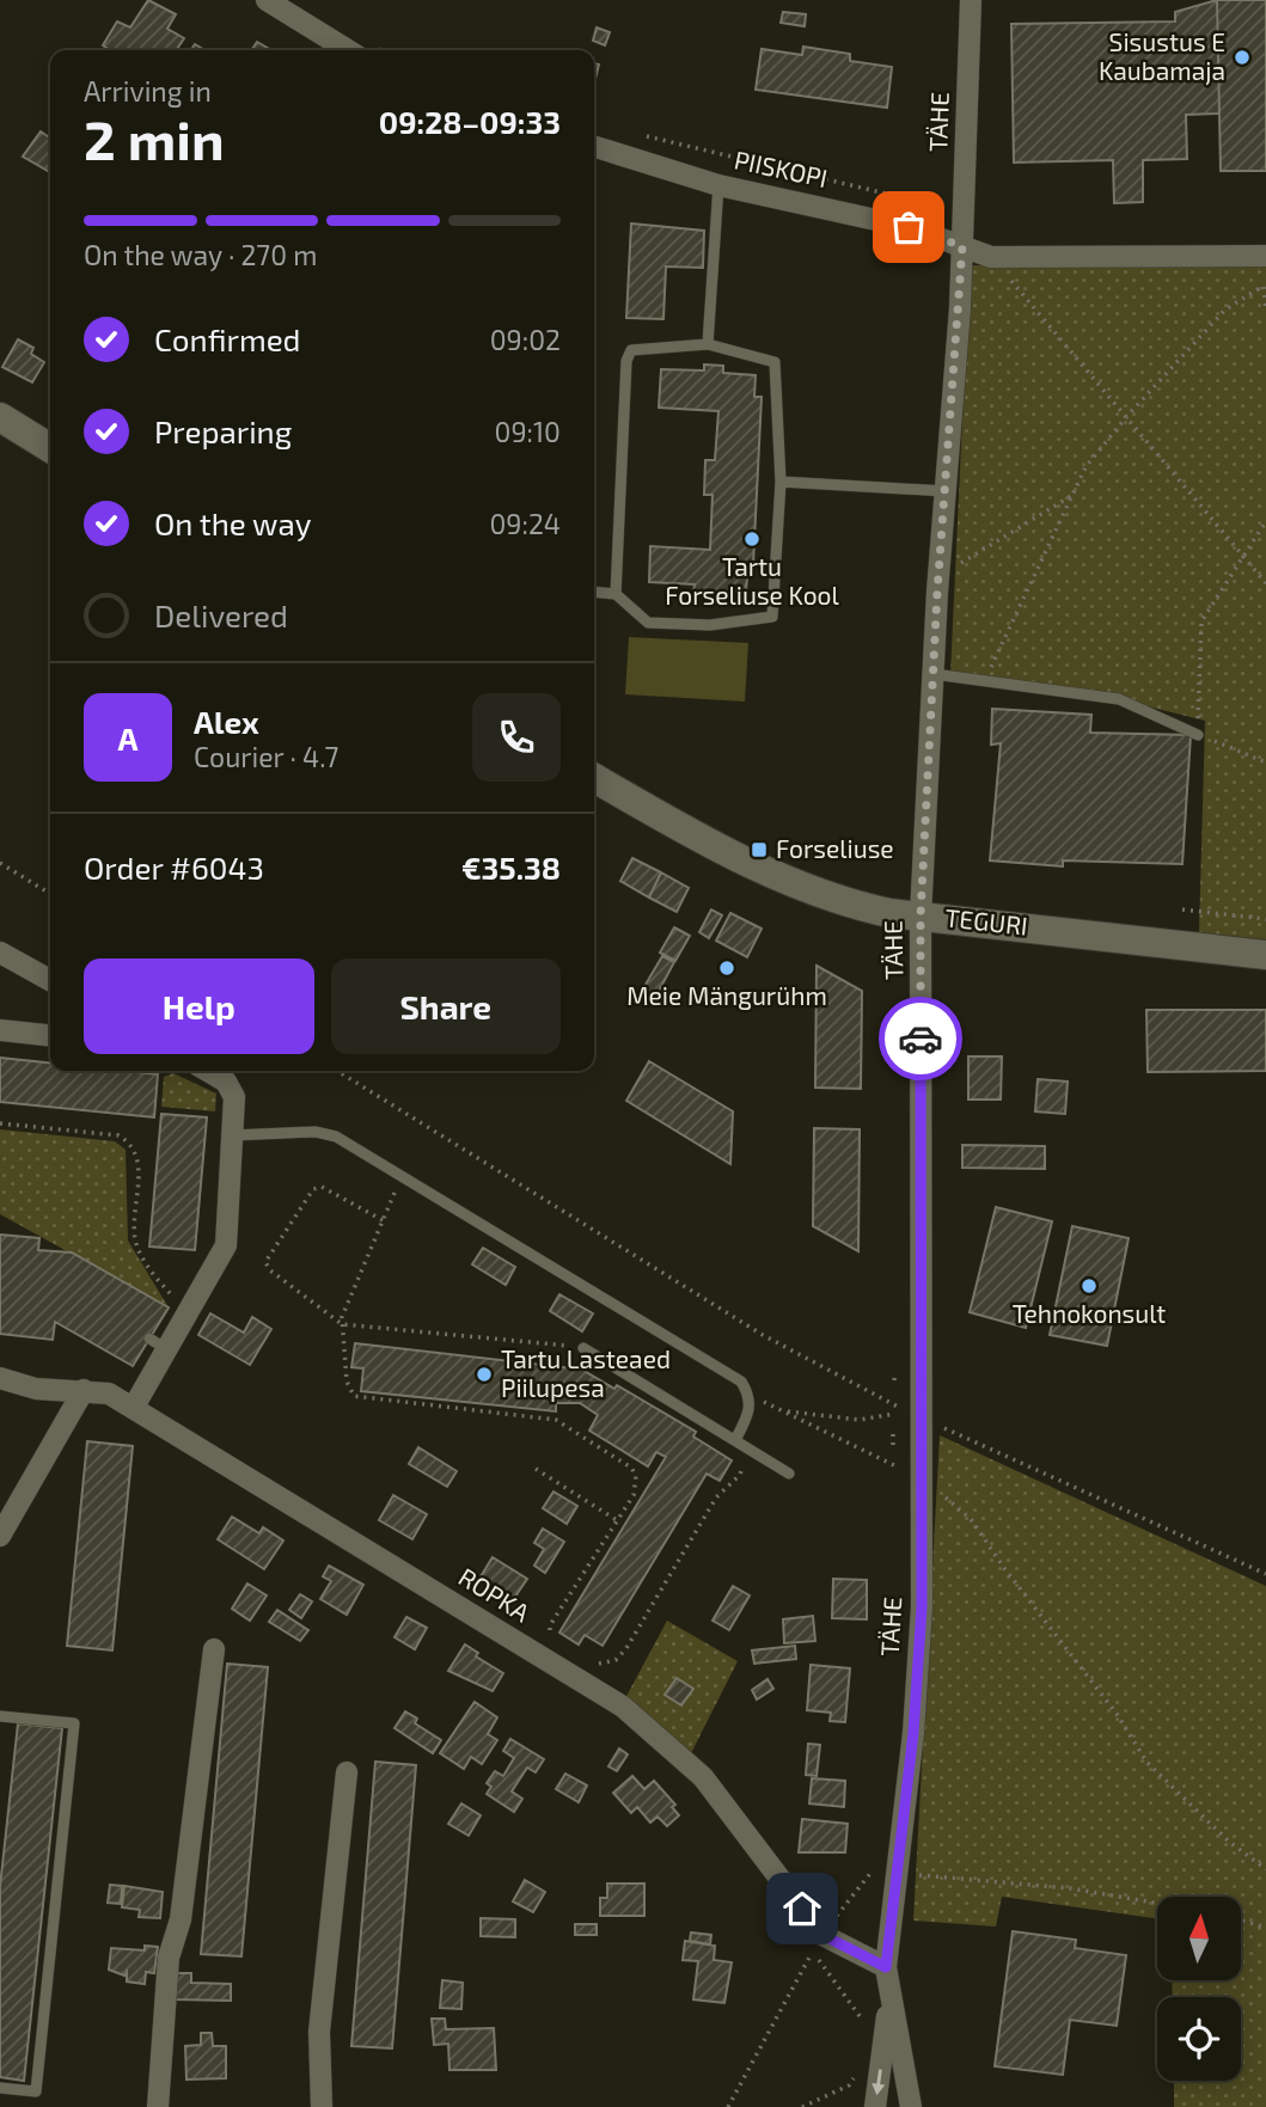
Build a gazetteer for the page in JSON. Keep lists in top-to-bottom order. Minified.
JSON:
{"streets":{"street":["TÄHE","PIISKOPI","TEGURI","ROPKA"]},"crossings":[["TÄHE","PIISKOPI"],["TÄHE","TEGURI"],["TÄHE","ROPKA"]],"places":{"other":["Sisustus E Kaubamaja","Tartu Forseliuse Kool","Meie Mängurühm","Tehnokonsult","Tartu Lasteaed Piilupesa"],"transit":["Forseliuse"]},"north":"top","page":{"heading":["2 min","Arriving in","09:28–09:33"],"panel":["Alex","Courier · 4.7","Order #6043","€35.38"],"bar":"On the way · 270 m","list":[["Confirmed","09:02"],["Preparing","09:10"],["On the way","09:24"],"Delivered"],"round":"A","buttons":["Help","Share"]}}
